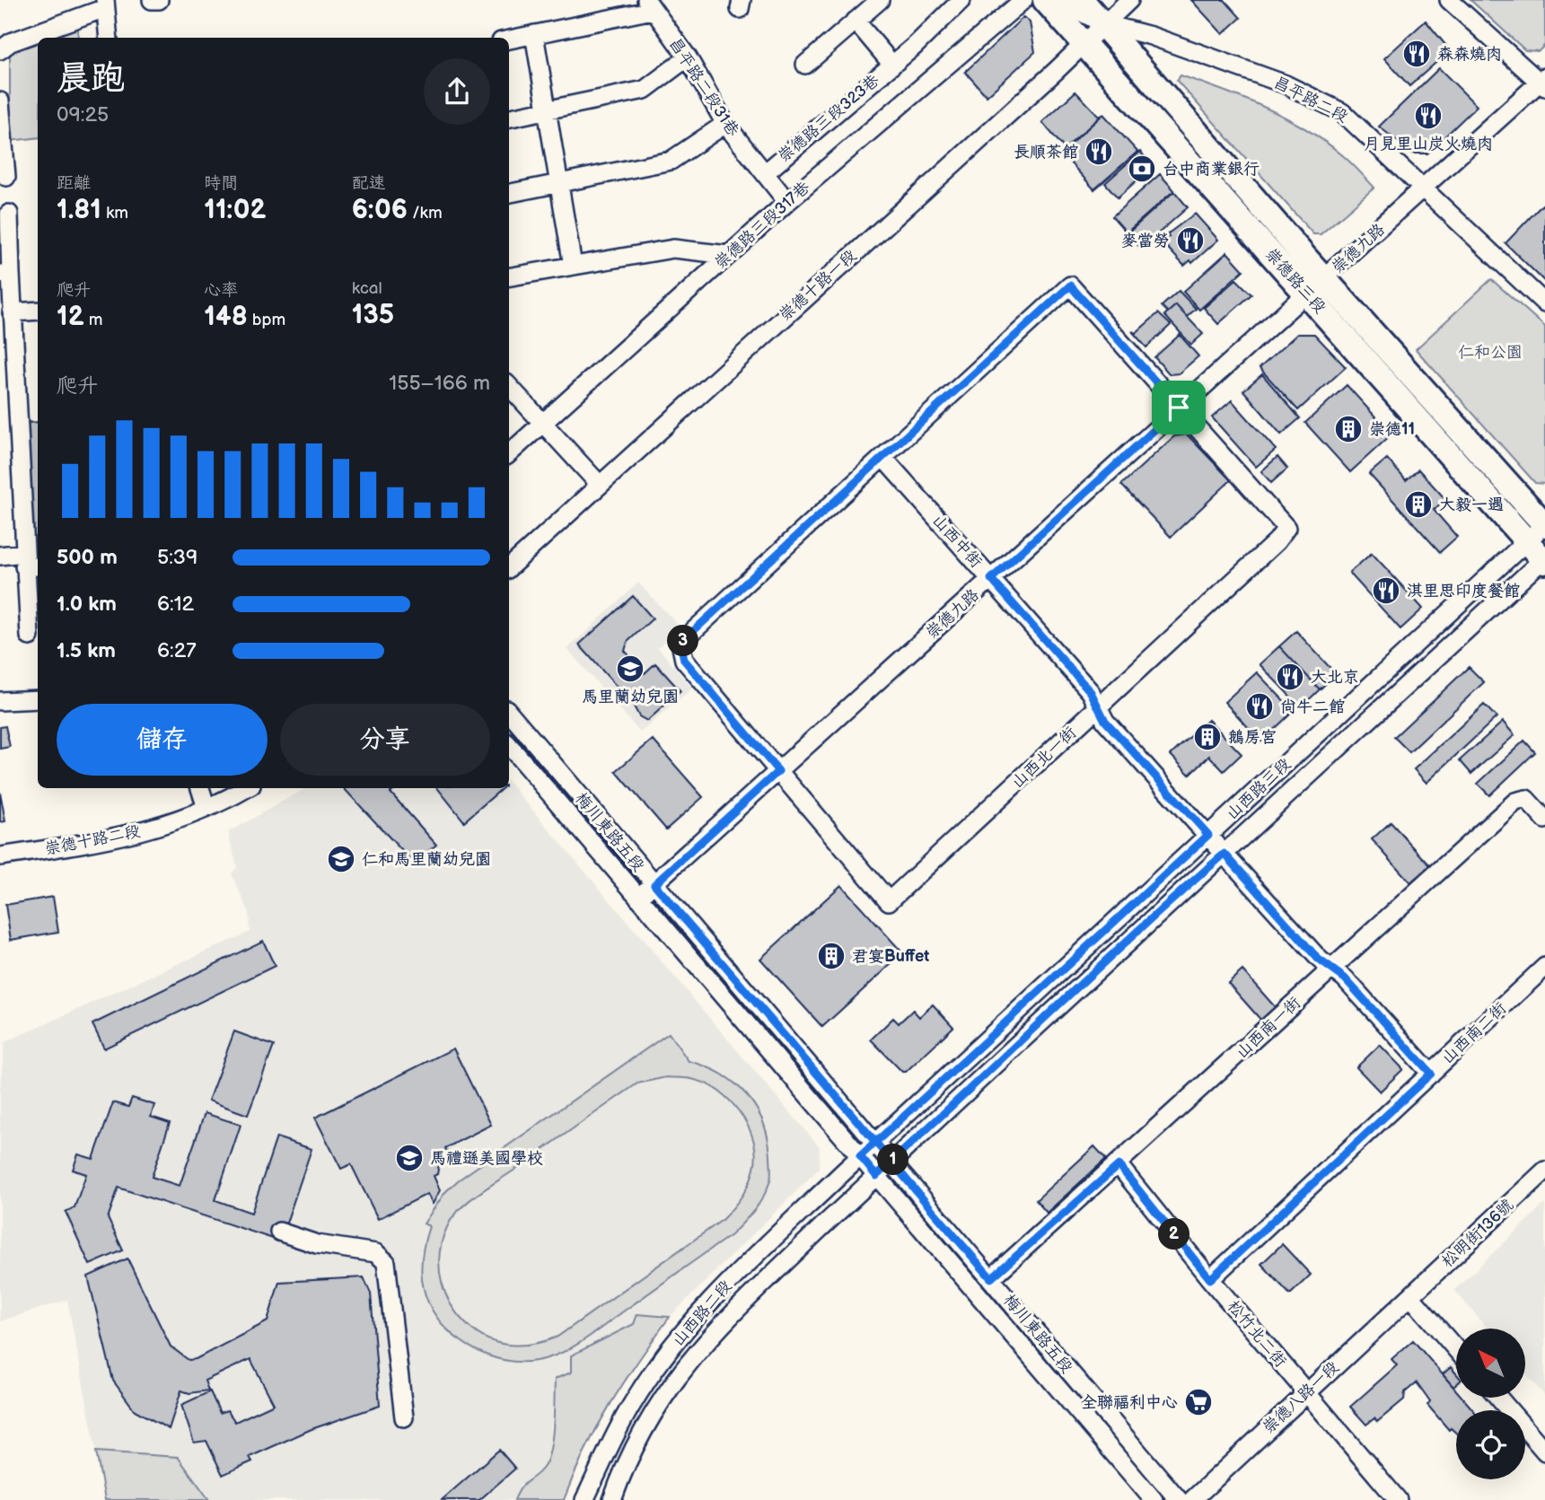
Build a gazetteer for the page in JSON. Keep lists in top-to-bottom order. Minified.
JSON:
{"streets":{"main road":["崇德路三段"],"street":["昌平路二段31巷","昌平路二段","崇德路三段323巷","崇德路三段317巷","崇德九路","崇德十路一段","山西中街","山西北一街","山西路三段","梅川東路五段","崇德十路二段","山西南一街","山西南二街","松明街136號","山西路二段","松竹北二街","崇德八路一段"]},"crossings":[["昌平路二段31巷","崇德路三段323巷"],["昌平路二段31巷","崇德路三段317巷"],["昌平路二段","崇德九路"],["昌平路二段","崇德路三段"],["昌平路二段","崇德十路一段"],["崇德九路","崇德路三段"],["崇德九路","山西中街"],["崇德九路","山西北一街"],["崇德九路","梅川東路五段"],["崇德路三段","崇德十路一段"],["崇德路三段","山西路三段"],["山西中街","山西北一街"],["山西中街","山西路三段"],["山西中街","山西南一街"],["山西中街","山西南二街"],["山西路三段","梅川東路五段"],["山西路三段","山西路二段"],["梅川東路五段","山西南一街"],["梅川東路五段","山西路二段"],["山西南一街","松竹北二街"],["山西南二街","松竹北二街"],["松明街136號","崇德八路一段"],["松竹北二街","崇德八路一段"]],"parks":["仁和公園"],"places":{"restaurant":["森森燒肉","月見里山炭火燒肉","長順茶館","麥當勞","淇里思印度餐館","大北京","尚牛二館"],"bank":["台中商業銀行"],"building":["崇德11","大毅一遇","鵝房宮","君宴Buffet"],"school or university":["馬里蘭幼兒園","仁和馬里蘭幼兒園","馬禮遜美國學校"],"supermarket":["全聯福利中心"]},"north":"top left","page":{"heading":["晨跑","09:25"],"stats":[["距離","1.81 km"],["時間","11:02"],["配速","6:06 /km"],["爬升","12 m"],["心率","148 bpm"],["kcal","135"]],"chart":["爬升","155–166 m"],"list":[{"name":"500 m","note":"5:39"},{"name":"1.0 km","note":"6:12"},{"name":"1.5 km","note":"6:27"}],"pins":["3","1","2"],"buttons":["儲存","分享"]}}
